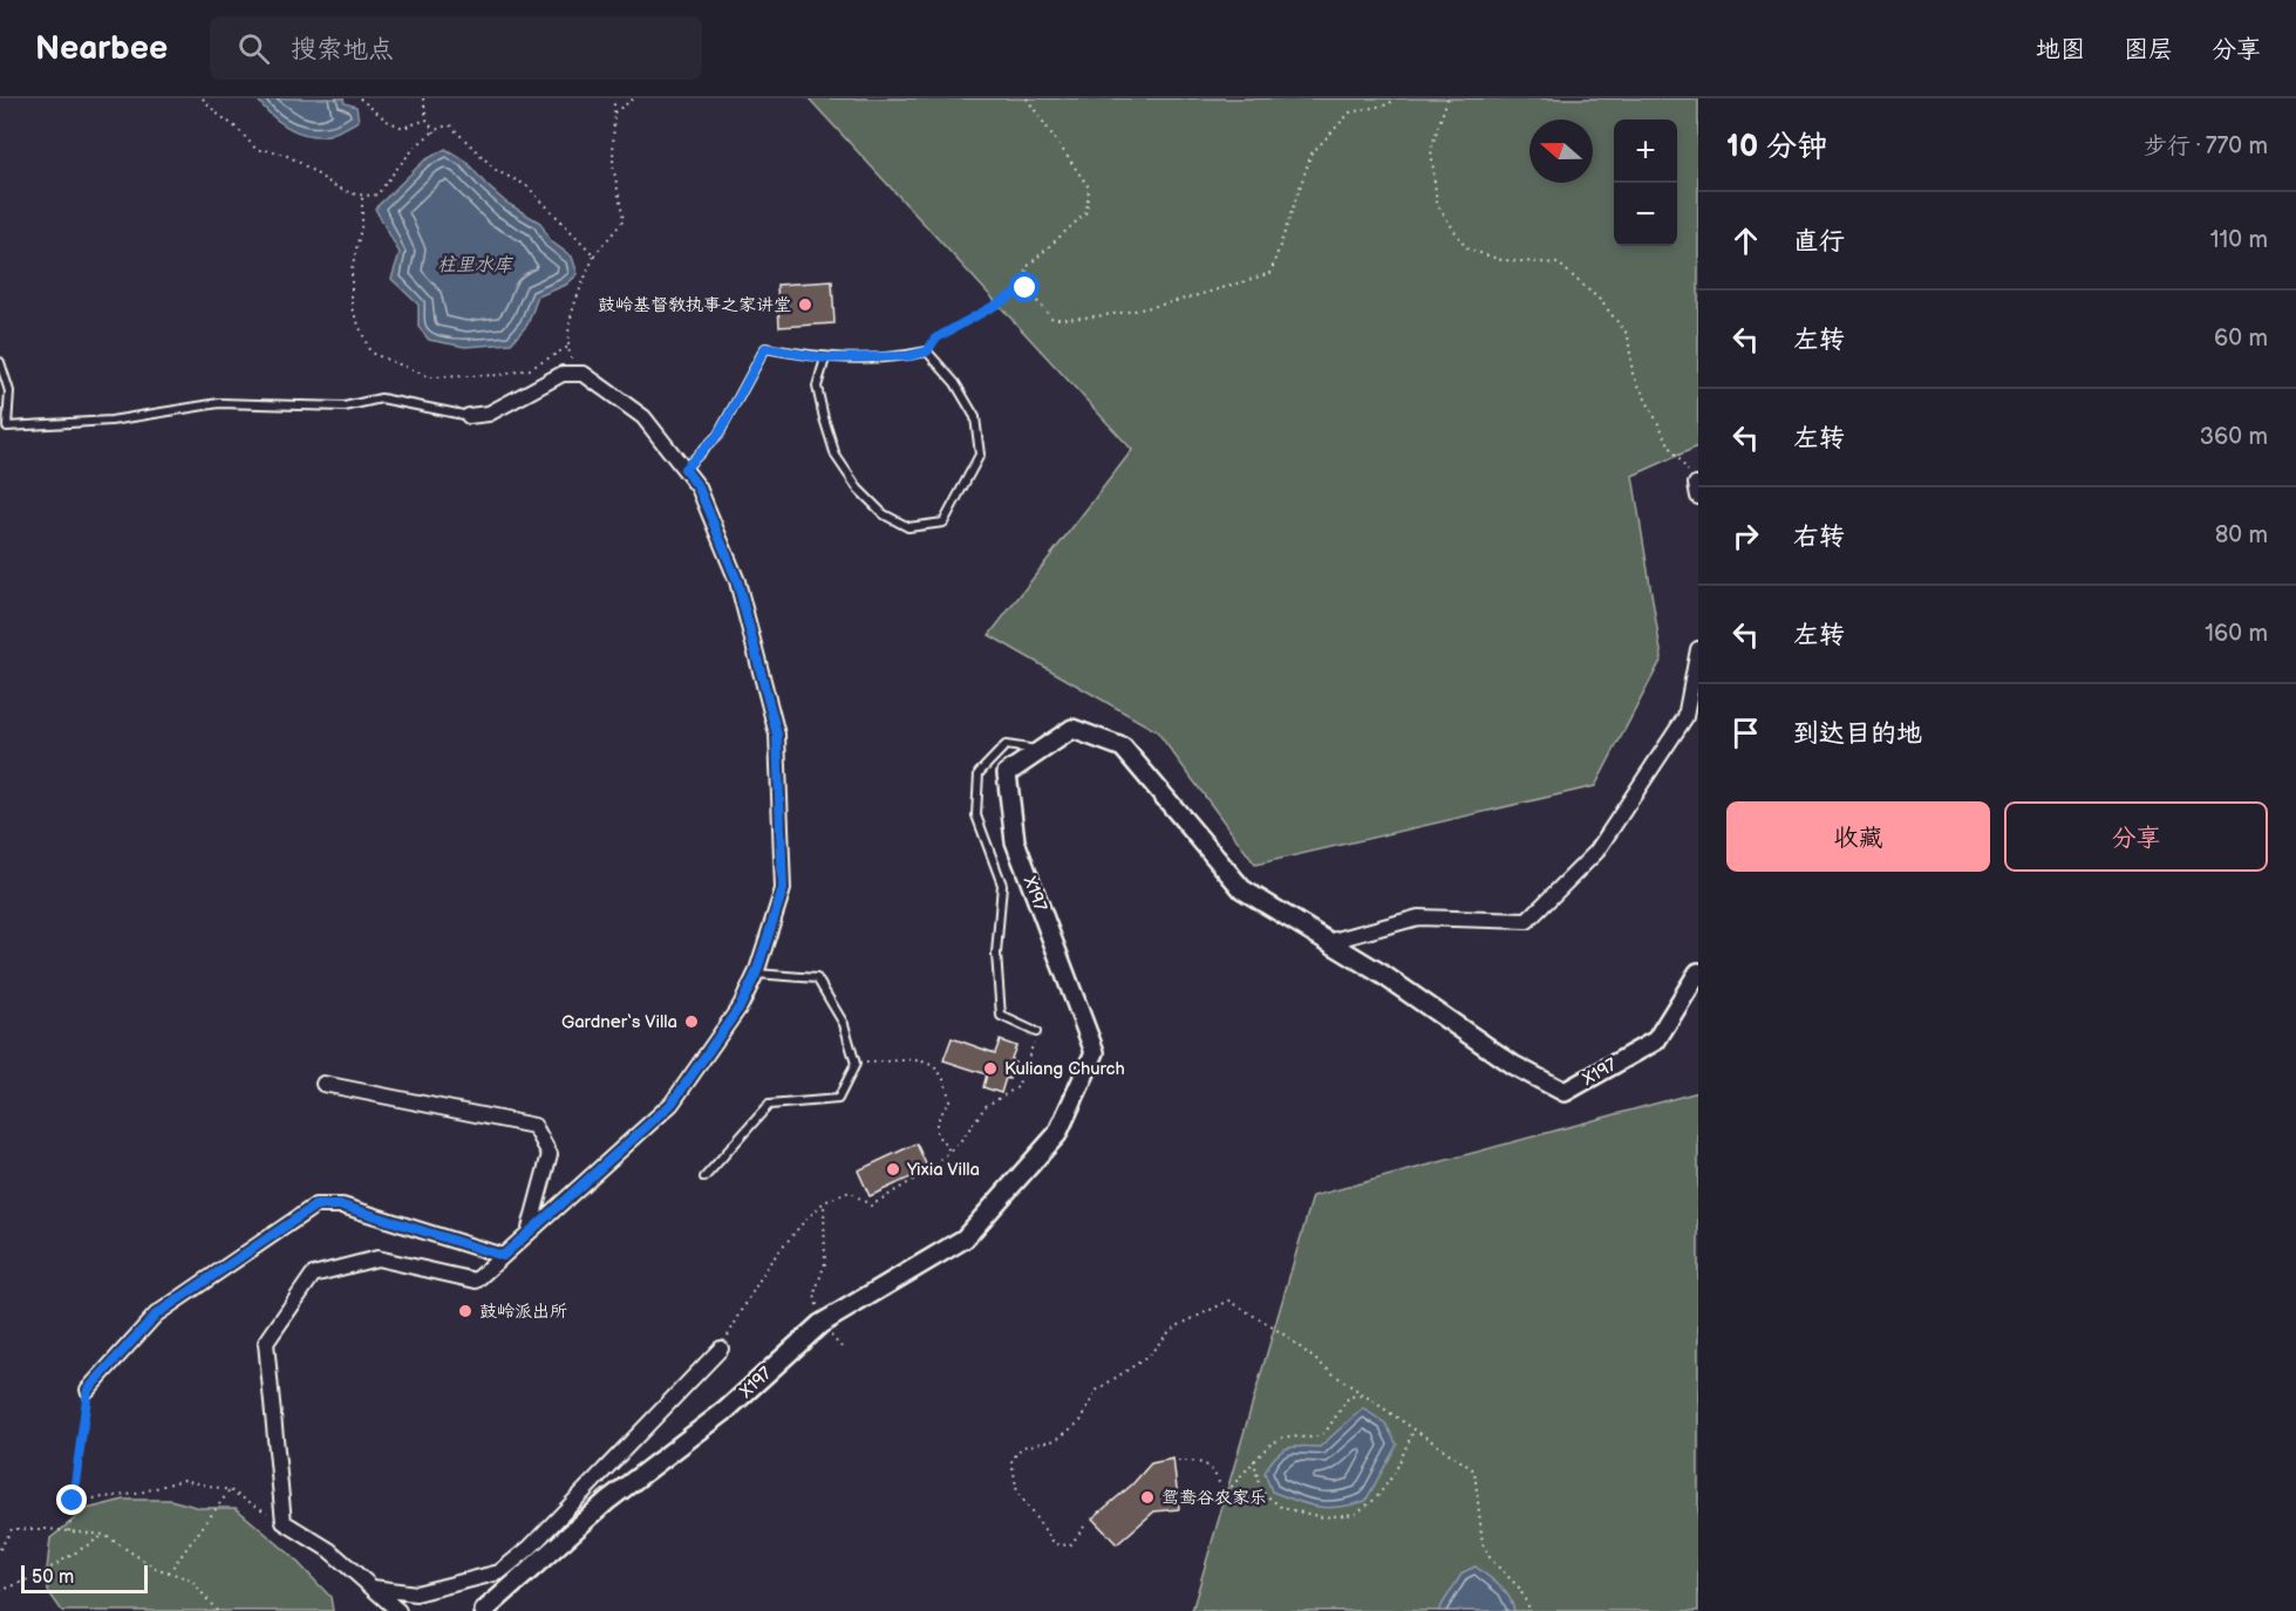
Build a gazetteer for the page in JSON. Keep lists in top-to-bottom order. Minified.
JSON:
{"streets":{"street":["X197"]},"water":["柱里水库"],"places":["鼓岭基督教执事之家讲堂","Gardner‘s Villa","Kuliang Church","Yixia Villa","鼓岭派出所","鸳鸯谷农家乐"],"scale_bar":"50 m","north":"left","page":{"header":"Nearbee","search":"搜索地点","nav":["地图","图层","分享"],"heading":["10 分钟","步行 · 770 m"],"map_buttons":["+","−"],"list":[["直行","110 m"],["左转","60 m"],["左转","360 m"],["右转","80 m"],["左转","160 m"],"到达目的地"],"buttons":["收藏","分享"],"scale":"50 m"}}
